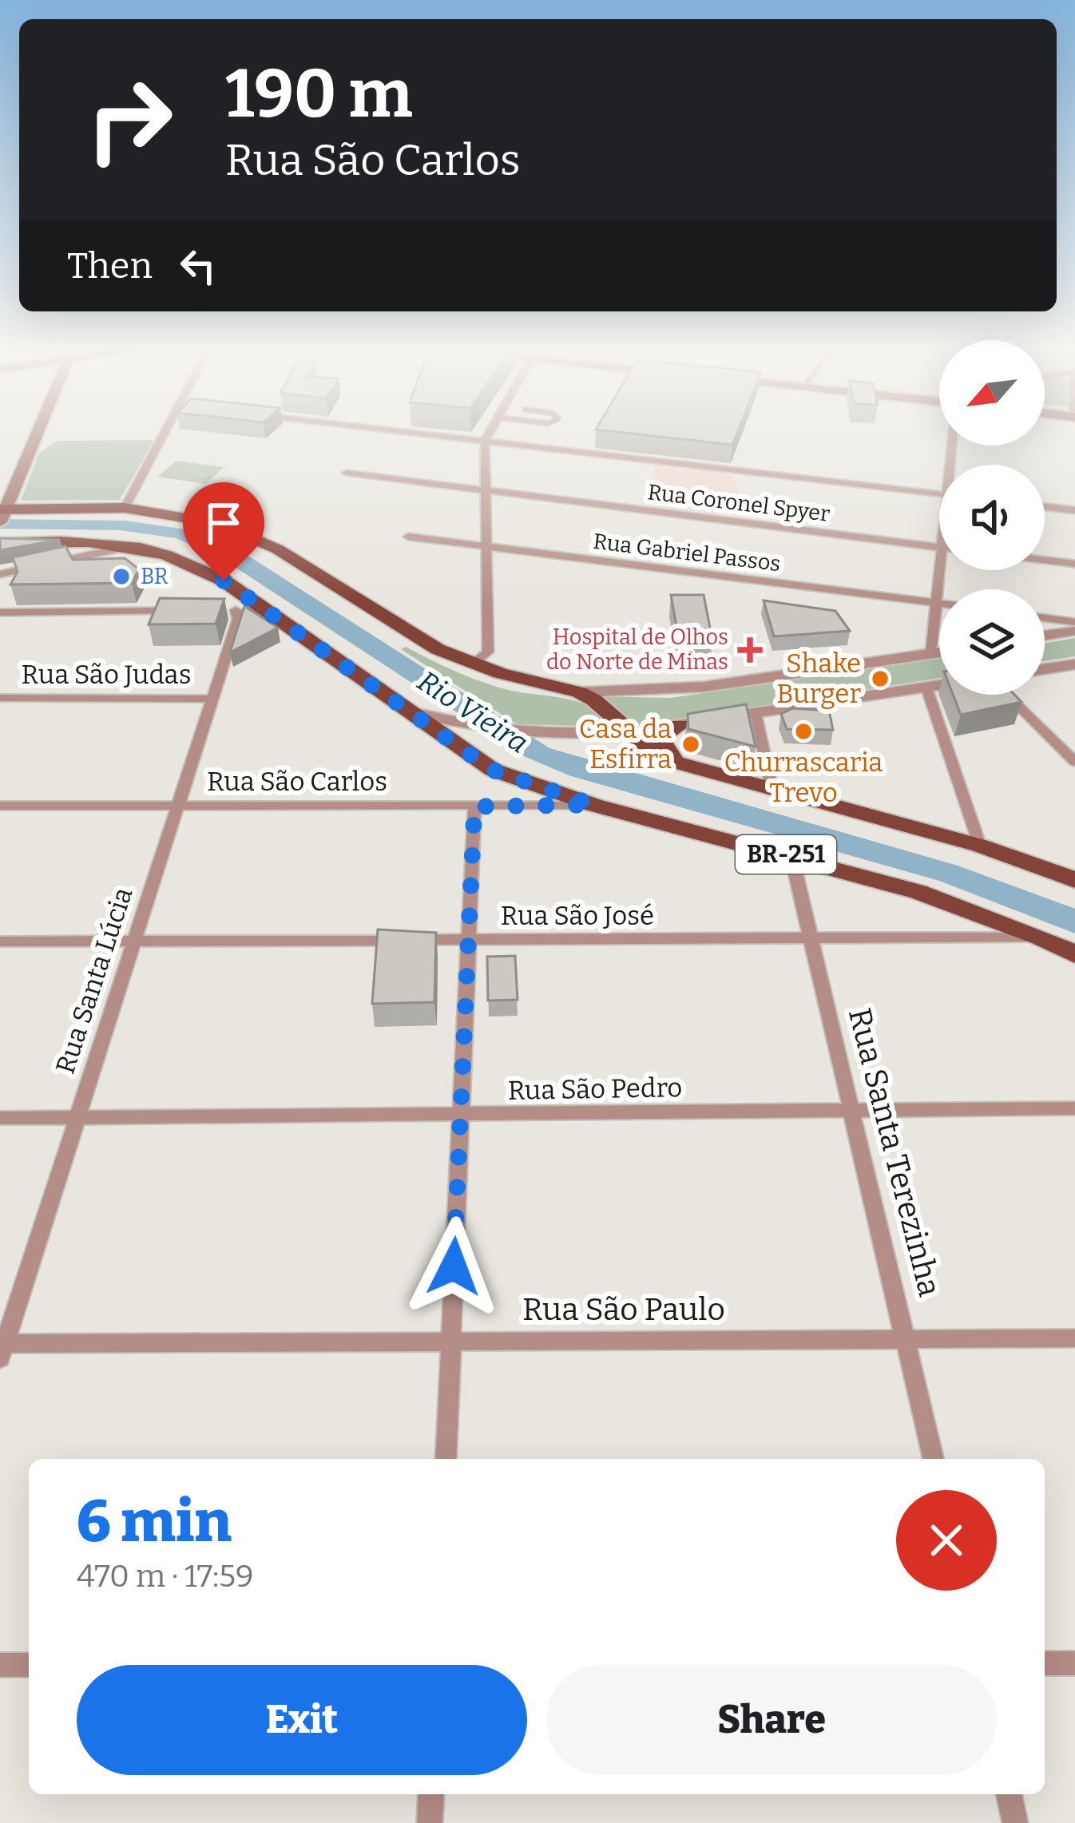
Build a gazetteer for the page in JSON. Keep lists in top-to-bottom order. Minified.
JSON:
{"streets":{"main road":["BR-251"],"street":["Rua Coronel Spyer","Rua Gabriel Passos","Rua São Judas","Rua São Carlos","Rua São José","Rua Santa Lúcia","Rua São Pedro","Rua Santa Terezinha","Rua São Paulo"]},"crossings":[["Rua São Judas","Rua Santa Lúcia"],["Rua São Carlos","BR-251"],["Rua São Carlos","Rua Santa Lúcia"],["BR-251","Rua São José"],["BR-251","Rua Santa Terezinha"],["Rua São José","Rua Santa Lúcia"],["Rua São José","Rua Santa Terezinha"],["Rua Santa Lúcia","Rua São Pedro"],["Rua Santa Lúcia","Rua São Paulo"],["Rua São Pedro","Rua Santa Terezinha"],["Rua Santa Terezinha","Rua São Paulo"]],"water":["Rio Vieira"],"places":{"other":["BR","Shake Burger","Churrascaria Trevo","Casa da Esfirra"],"health":["Hospital de Olhos do Norte de Minas"]},"north":"bottom left","page":{"turn":["190 m","Rua São Carlos"],"then":"Then","heading":["6 min","470 m · 17:59"],"buttons":["Exit","Share"]}}
